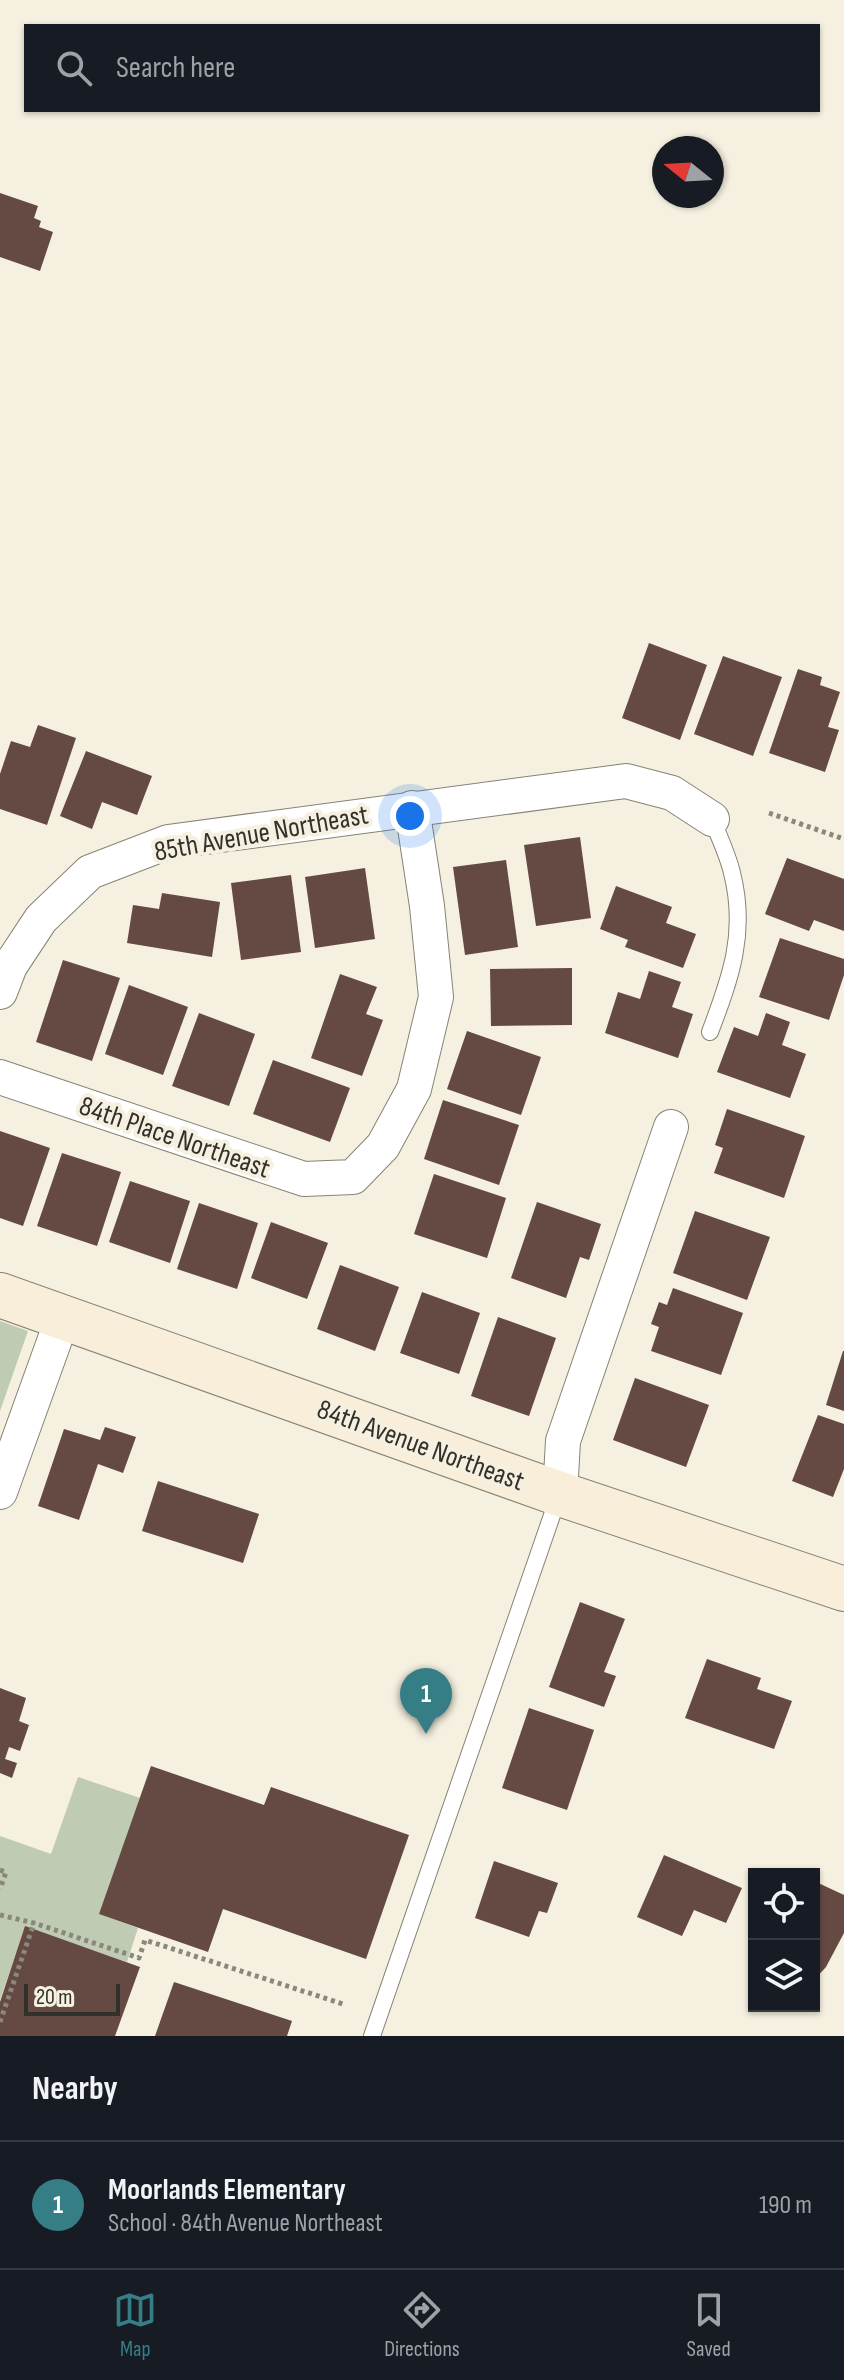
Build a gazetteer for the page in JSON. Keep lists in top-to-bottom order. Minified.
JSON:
{"streets":{"street":["85th Avenue Northeast","84th Place Northeast","84th Avenue Northeast"]},"crossings":[["85th Avenue Northeast","84th Place Northeast"]],"scale_bar":"20 m","north":"left","page":{"search":"Search here","pins":"1","scale":"20 m","heading":"Nearby","list":[{"mark":"1","name":"Moorlands Elementary","note":"School · 84th Avenue Northeast","value":"190 m"}],"nav":["Map","Directions","Saved"]}}
